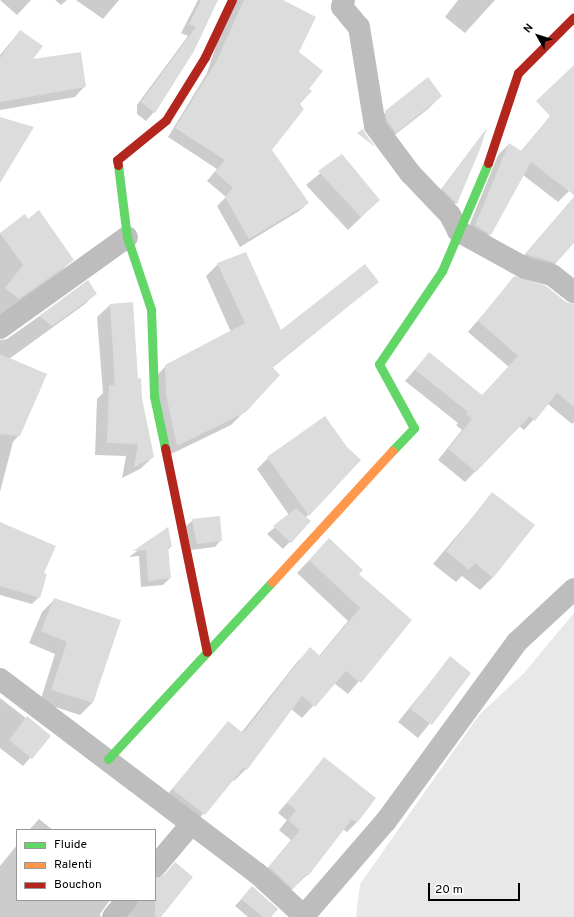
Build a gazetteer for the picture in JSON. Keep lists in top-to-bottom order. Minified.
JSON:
{"legend":["Fluide","Ralenti","Bouchon"],"scale_bar":"20 m","north":"top left"}
